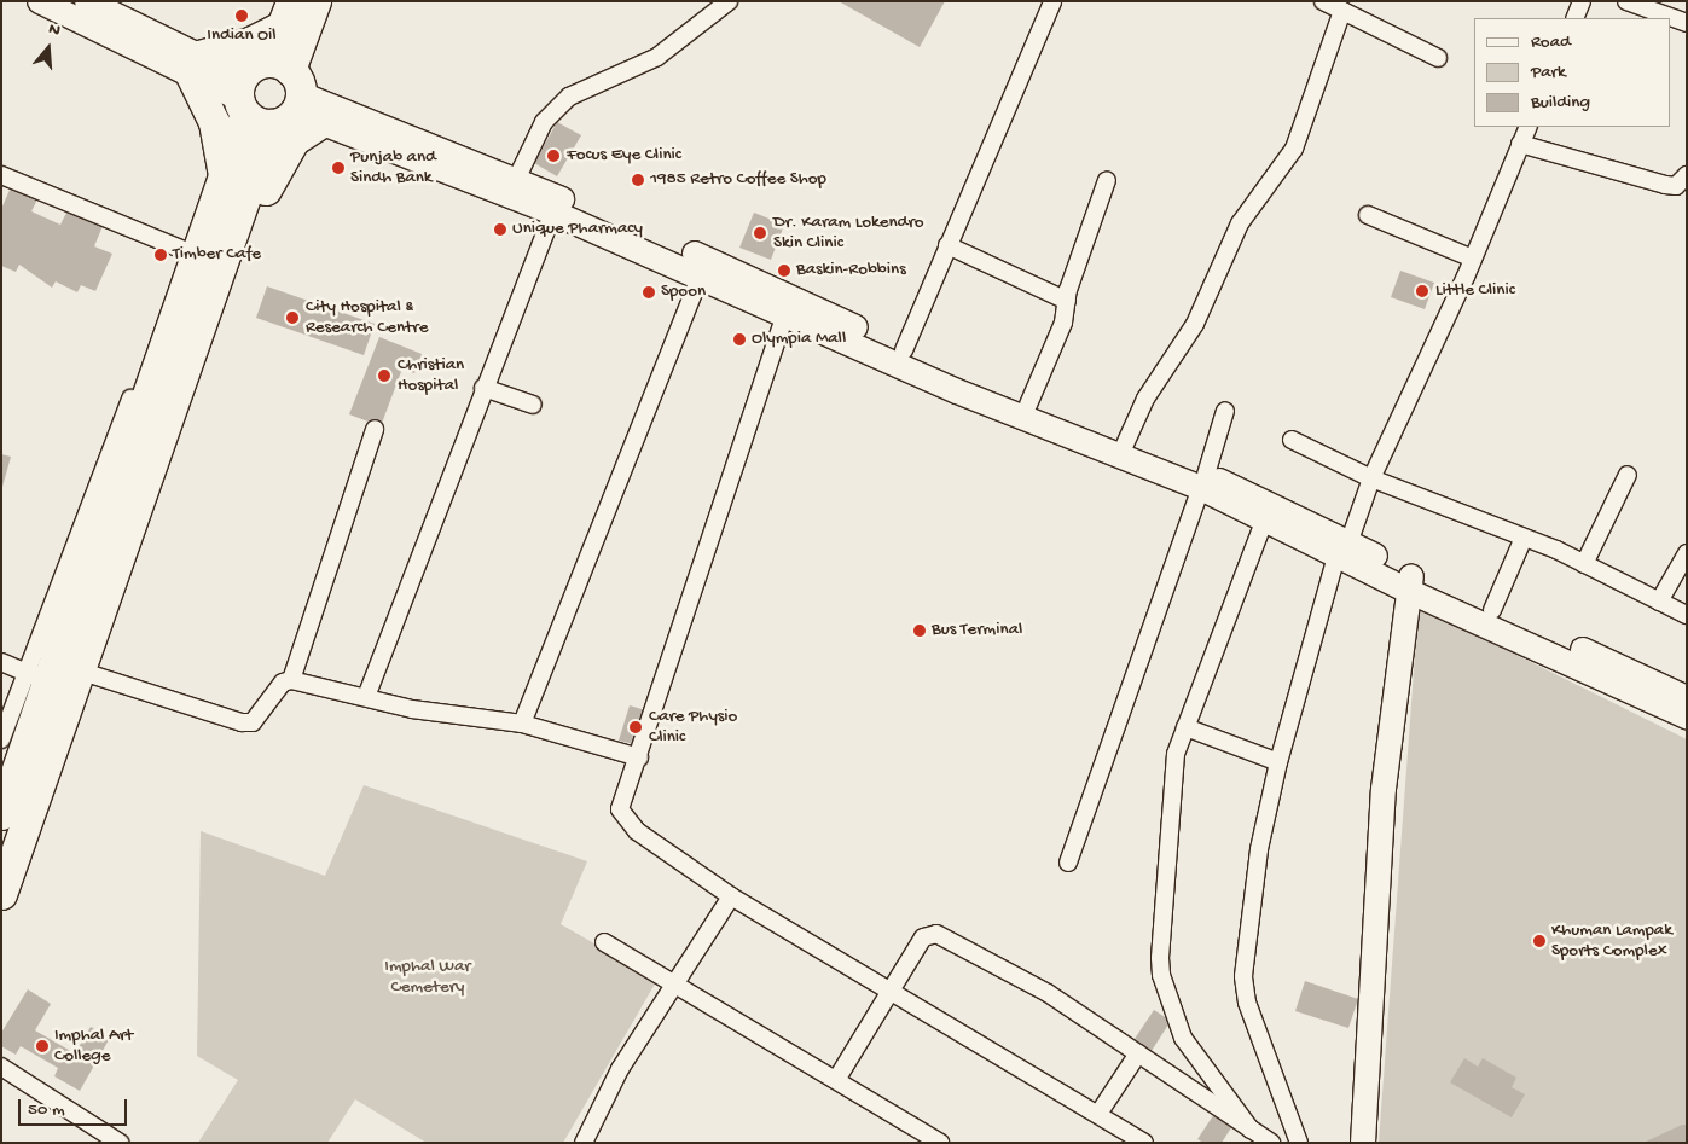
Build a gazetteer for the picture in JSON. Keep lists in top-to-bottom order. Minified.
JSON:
{"parks":["Imphal War Cemetery"],"places":["Indian Oil","Focus Eye Clinic","Punjab and Sindh Bank","1985 Retro Coffee Shop","Unique Pharmacy","Dr. Karam Lokendro Skin Clinic","Timber Cafe","Baskin-Robbins","Little Clinic","Spoon","City Hospital & Research Centre","Olympia Mall","Christian Hospital","Bus Terminal","Care Physio Clinic","Khuman Lampak Sports Complex","Imphal Art College"],"legend":["Road","Park","Building"],"scale_bar":"50 m","north":"top"}
